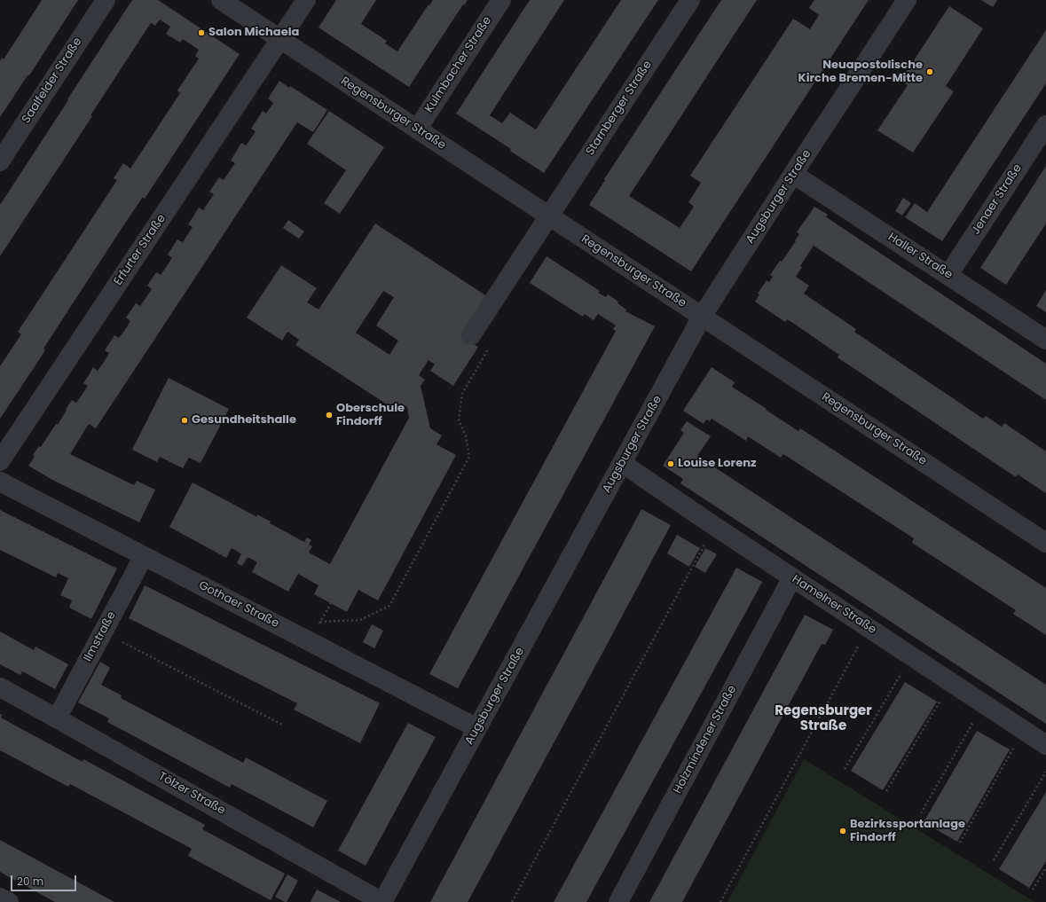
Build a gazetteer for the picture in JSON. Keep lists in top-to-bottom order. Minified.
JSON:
{"streets":{"street":["Kulmbacher Straße","Saalfelder Straße","Starnberger Straße","Regensburger Straße","Augsburger Straße","Jenaer Straße","Erfurter Straße","Haller Straße","Gothaer Straße","Hamelner Straße","Ilmstraße","Holzmindener Straße","Tölzer Straße"]},"crossings":[["Kulmbacher Straße","Regensburger Straße"],["Starnberger Straße","Regensburger Straße"],["Regensburger Straße","Augsburger Straße"],["Regensburger Straße","Erfurter Straße"],["Augsburger Straße","Haller Straße"],["Augsburger Straße","Gothaer Straße"],["Augsburger Straße","Hamelner Straße"],["Augsburger Straße","Tölzer Straße"],["Jenaer Straße","Haller Straße"],["Gothaer Straße","Ilmstraße"],["Hamelner Straße","Holzmindener Straße"],["Ilmstraße","Tölzer Straße"]],"districts":["Regensburger Straße"],"places":["Salon Michaela","Neuapostolische Kirche Bremen-Mitte","Oberschule Findorff","Gesundheitshalle","Louise Lorenz","Bezirkssportanlage Findorff"],"scale_bar":"20 m"}
